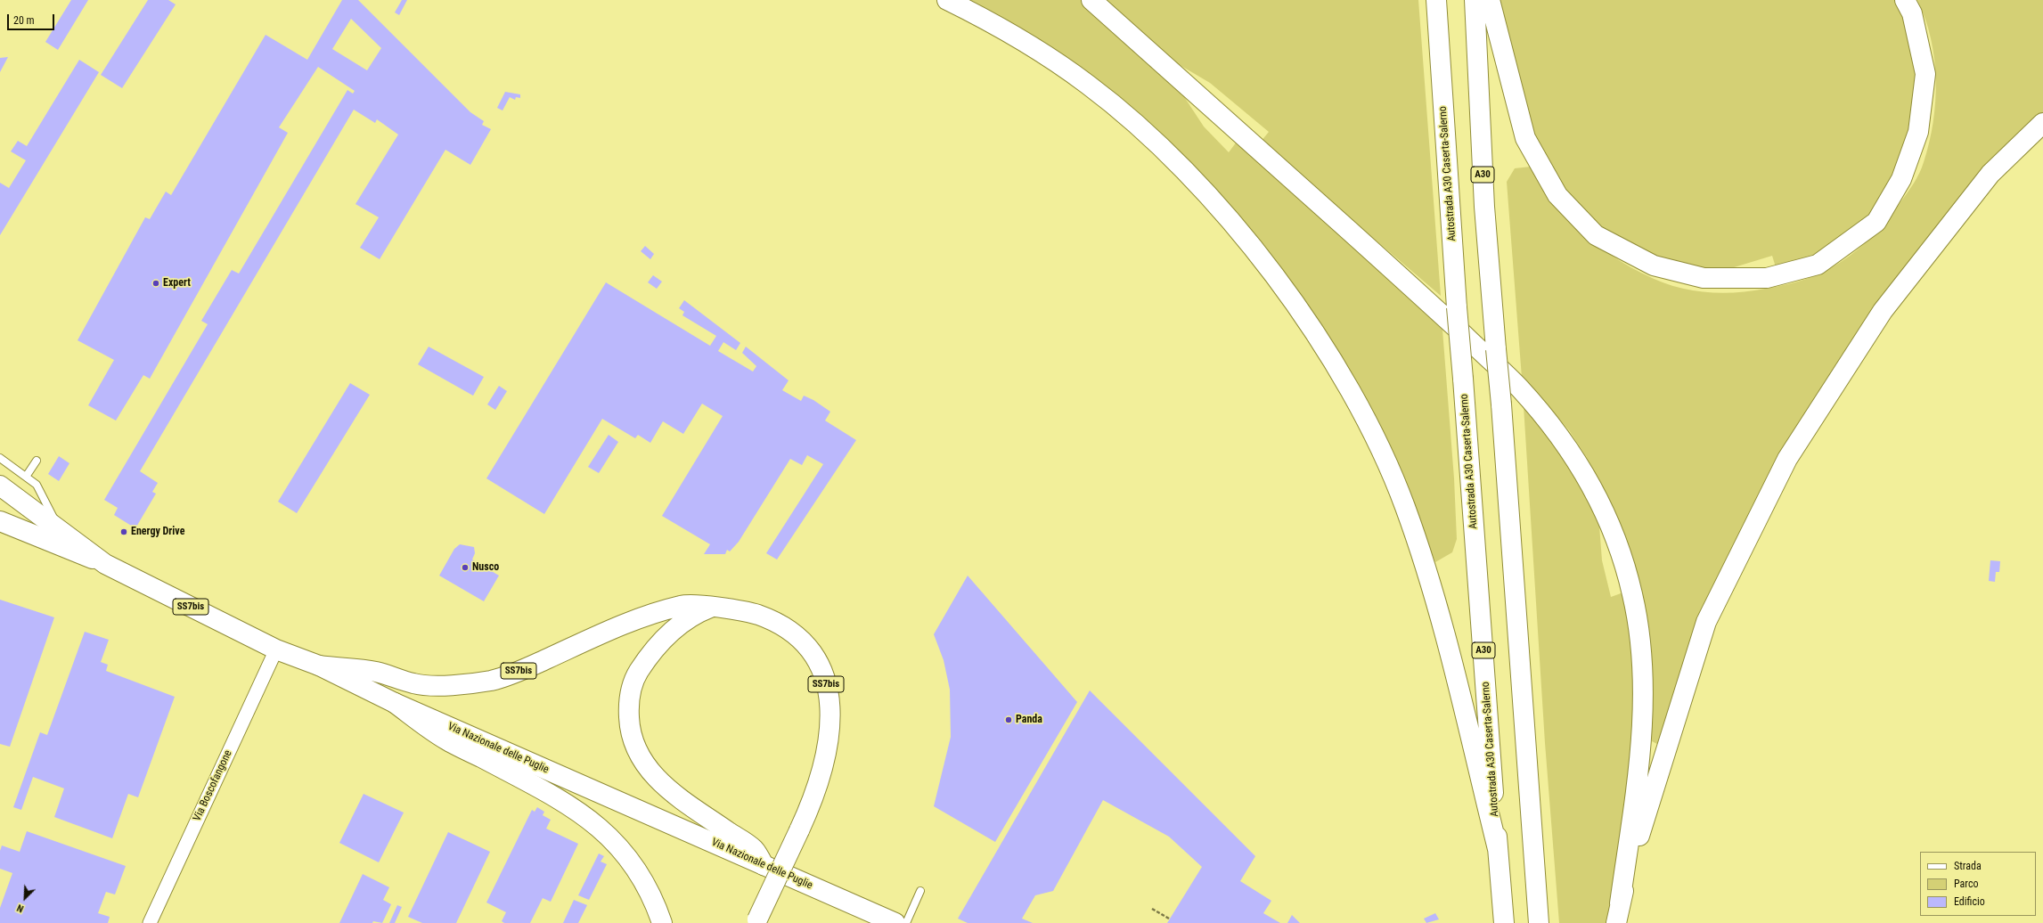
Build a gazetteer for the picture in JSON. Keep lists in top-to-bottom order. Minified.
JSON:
{"streets":{"main road":["Autostrada A30 Caserta-Salerno","A30","SS7bis","Via Nazionale delle Puglie"],"street":["Via Boscofangone"]},"crossings":[["SS7bis","Via Nazionale delle Puglie"],["Via Nazionale delle Puglie","Via Boscofangone"]],"places":["Expert","Energy Drive","Nusco","Panda"],"legend":["Strada","Parco","Edificio"],"scale_bar":"20 m","north":"bottom left"}
